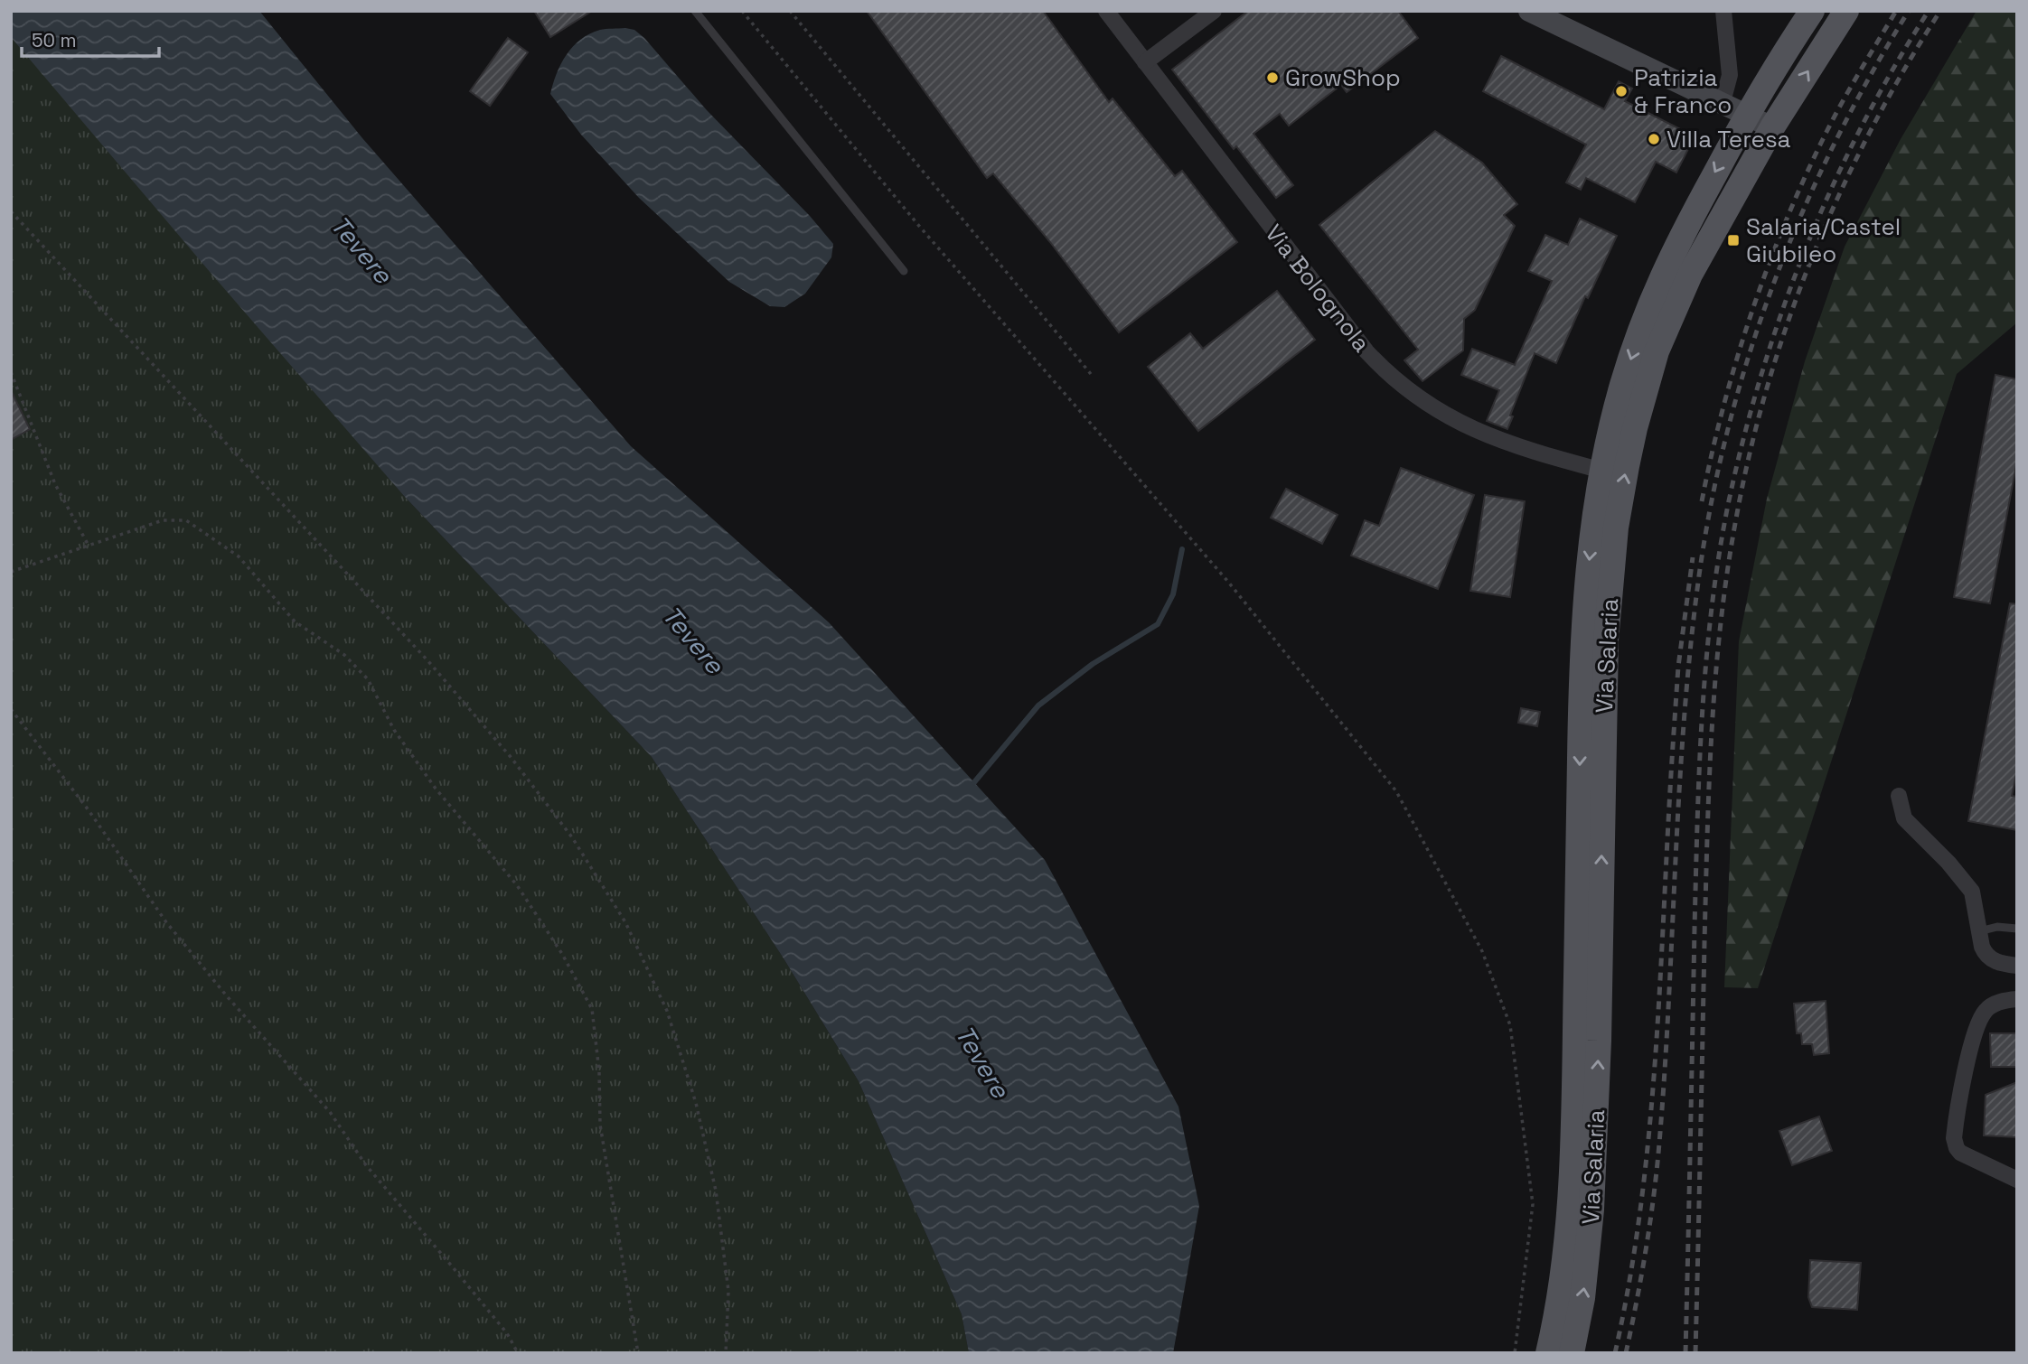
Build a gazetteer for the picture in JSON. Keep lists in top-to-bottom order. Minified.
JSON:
{"streets":{"main road":["Via Salaria"],"street":["Via Bolognola"]},"crossings":[["Via Bolognola","Via Salaria"]],"water":["Tevere"],"places":{"other":["GrowShop","Patrizia & Franco","Villa Teresa"],"transit":["Salaria/Castel Giubileo"]},"scale_bar":"50 m"}
